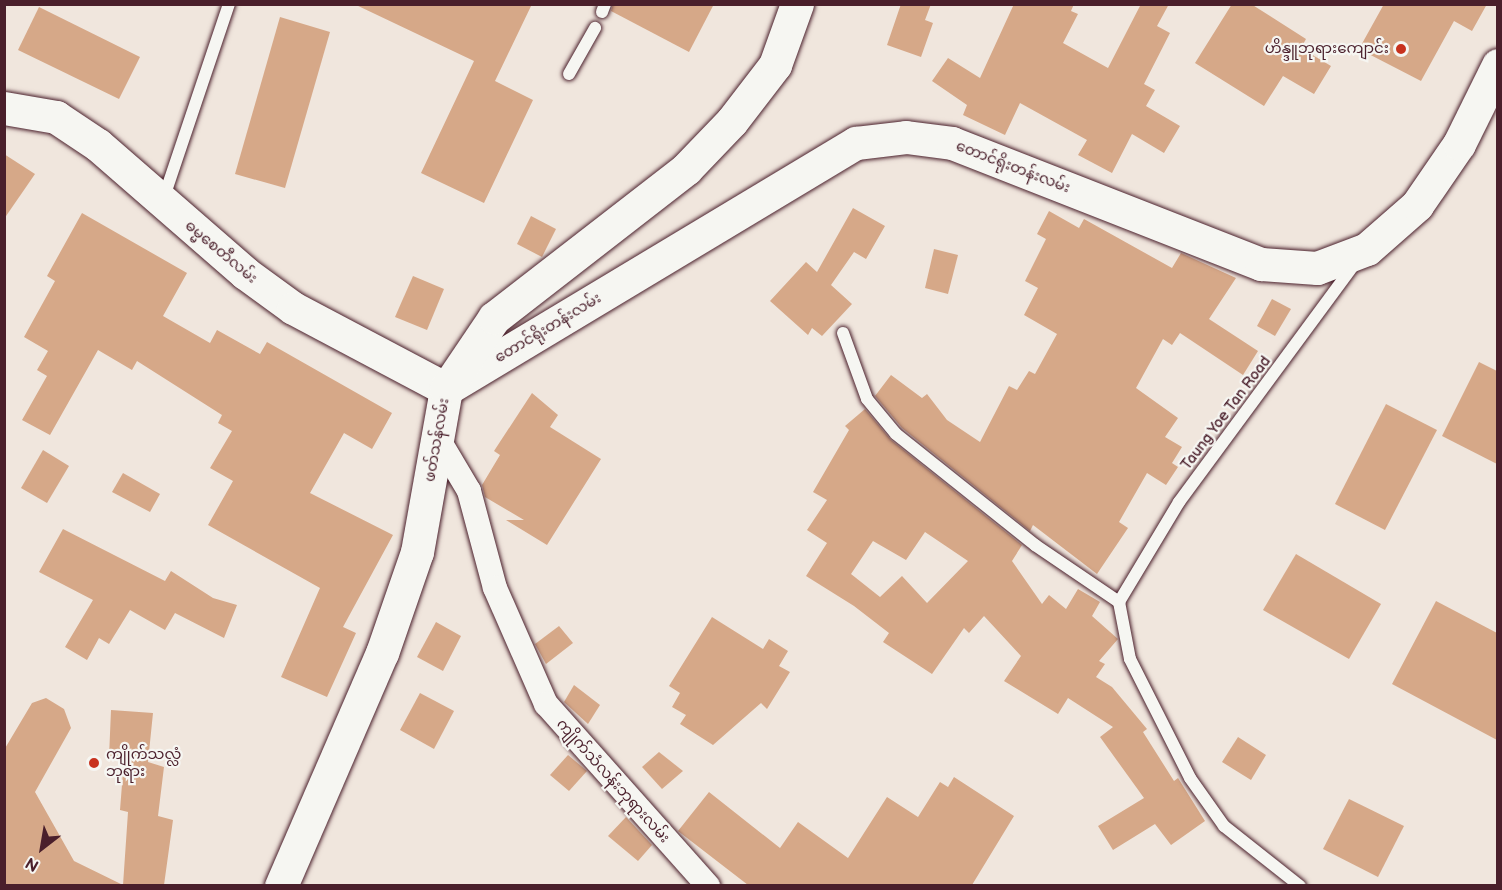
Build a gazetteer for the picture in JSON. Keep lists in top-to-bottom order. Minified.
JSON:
{"streets":{"street":["တောင်ရိုးတန်းလမ်း","ဓမ္မစေတီလမ်း","ဖတ်သန်လမ်း","ကျိုက်သံလန်းဘုရားလမ်း"],"lane":["Taung Yoe Tan Road"]},"crossings":[["တောင်ရိုးတန်းလမ်း","ဓမ္မစေတီလမ်း"],["တောင်ရိုးတန်းလမ်း","Taung Yoe Tan Road"],["တောင်ရိုးတန်းလမ်း","ဖတ်သန်လမ်း"],["ဓမ္မစေတီလမ်း","ဖတ်သန်လမ်း"],["ဖတ်သန်လမ်း","ကျိုက်သံလန်းဘုရားလမ်း"]],"places":["ဟိန္ဒူဘုရားကျောင်း","ကျိုက်သလ္လံ ဘုရား"],"north":"bottom left"}
